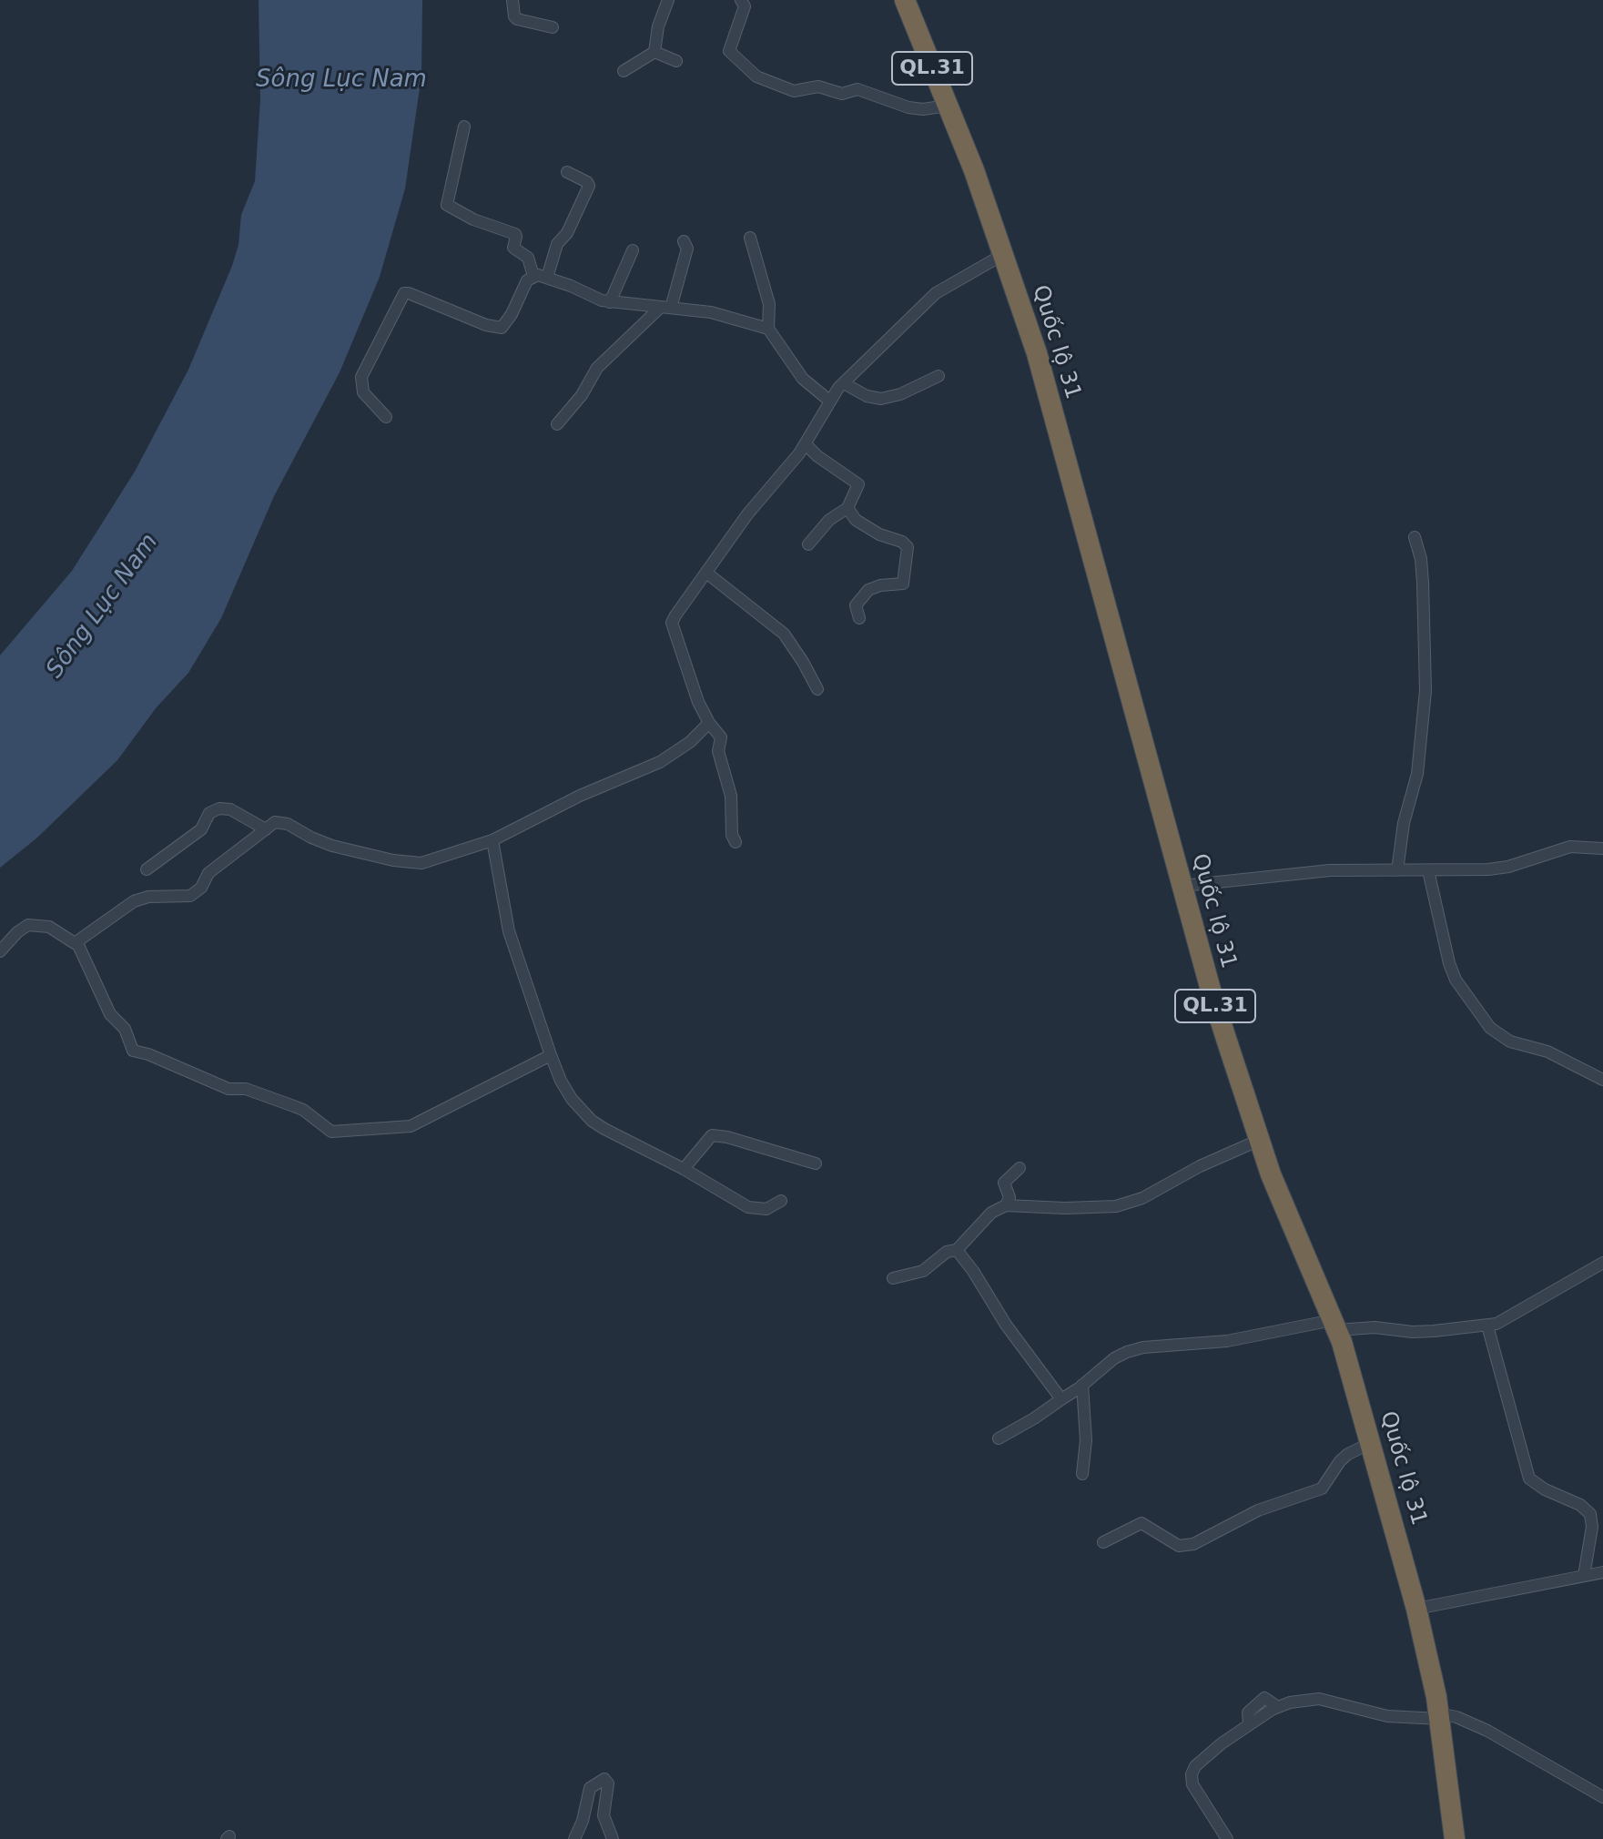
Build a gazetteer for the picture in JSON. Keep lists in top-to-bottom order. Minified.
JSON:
{"streets":{"highway":["QL.31","Quốc lộ 31"]},"water":["Sông Lục Nam"]}
